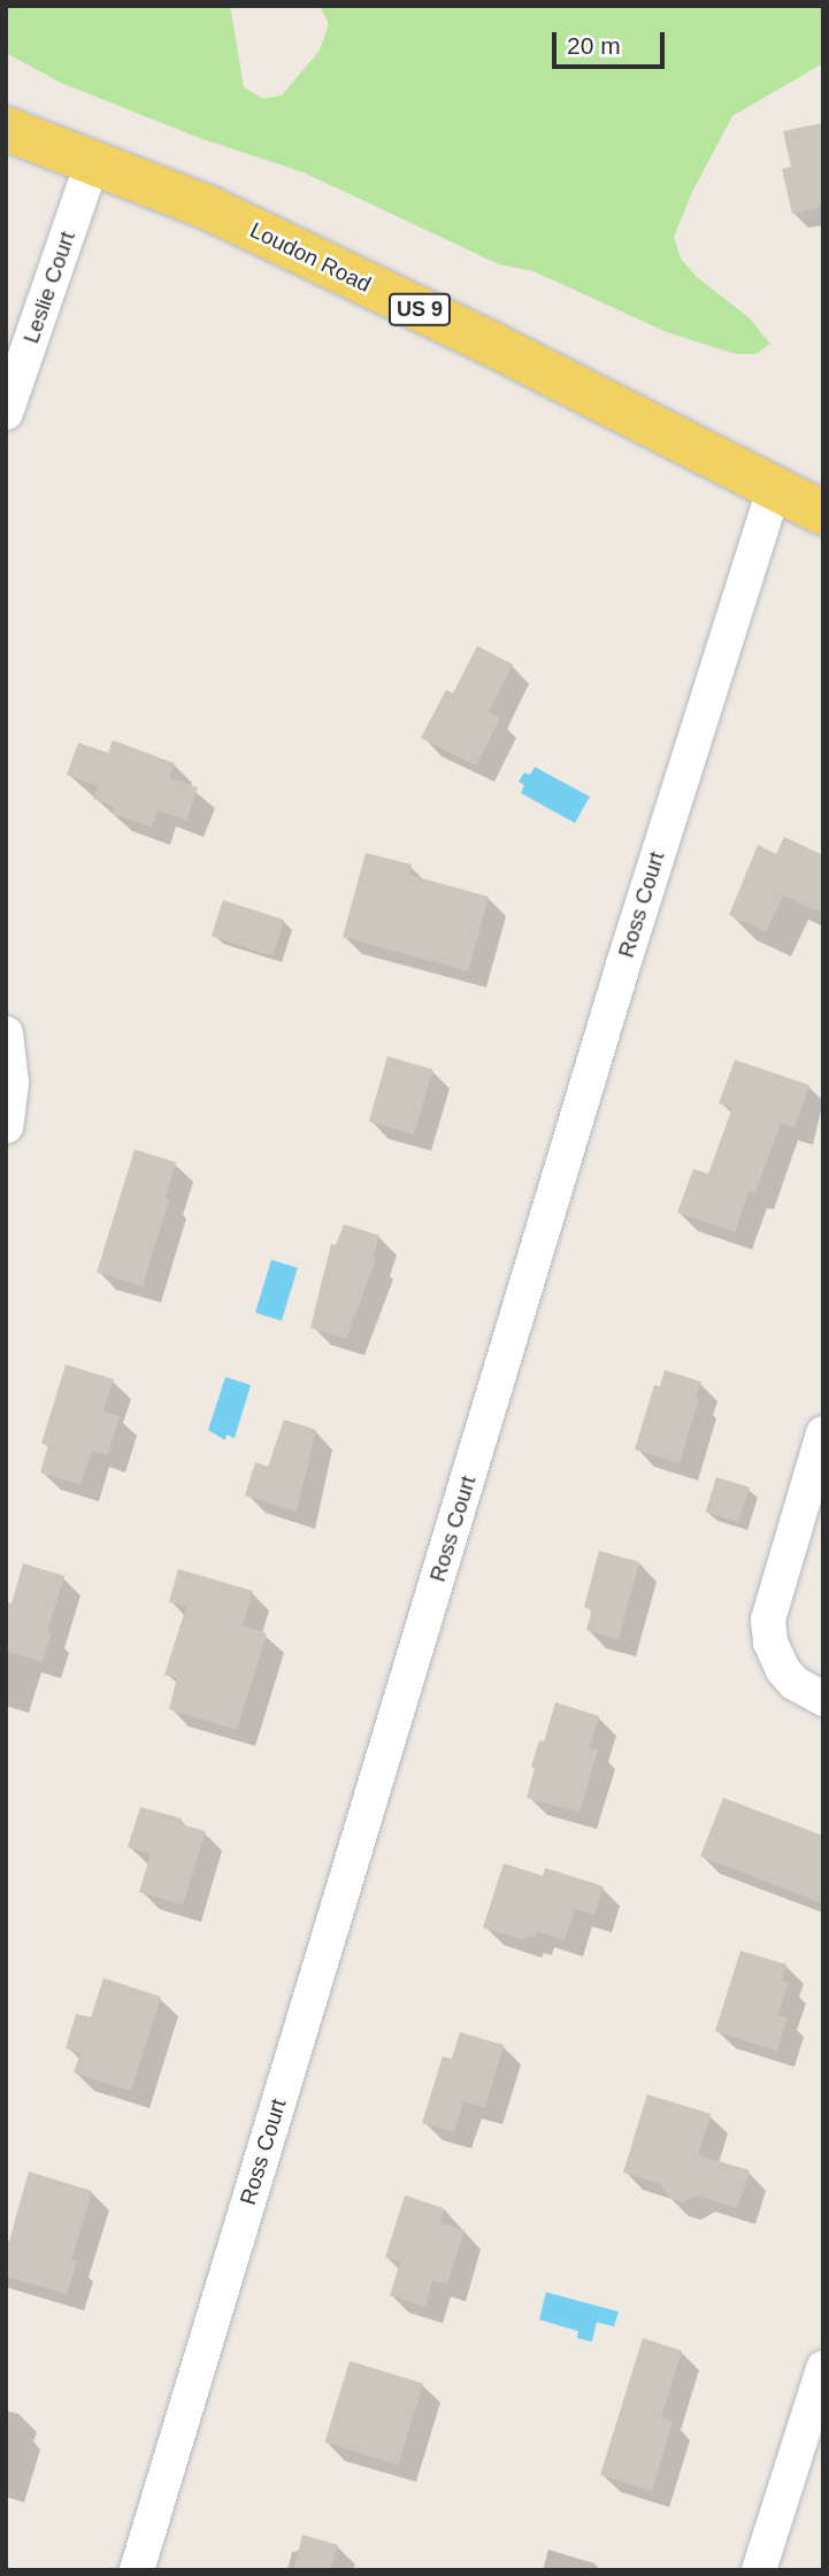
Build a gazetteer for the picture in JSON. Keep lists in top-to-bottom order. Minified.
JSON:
{"streets":{"main road":["Loudon Road","US 9"],"street":["Leslie Court","Ross Court"]},"crossings":[["Loudon Road","Leslie Court"],["Loudon Road","Ross Court"]],"scale_bar":"20 m"}
